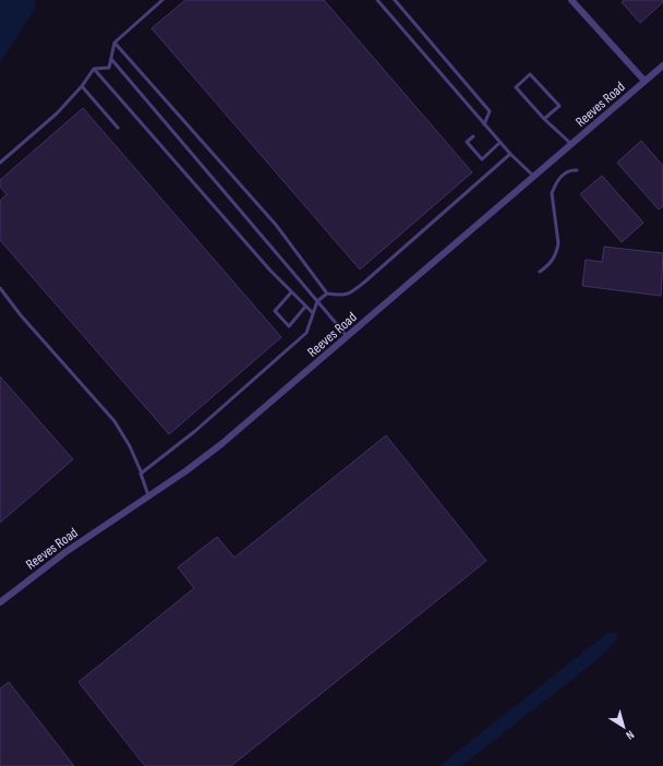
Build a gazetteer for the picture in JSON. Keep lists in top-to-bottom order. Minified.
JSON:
{"streets":{"street":["Reeves Road"]},"north":"bottom right"}
